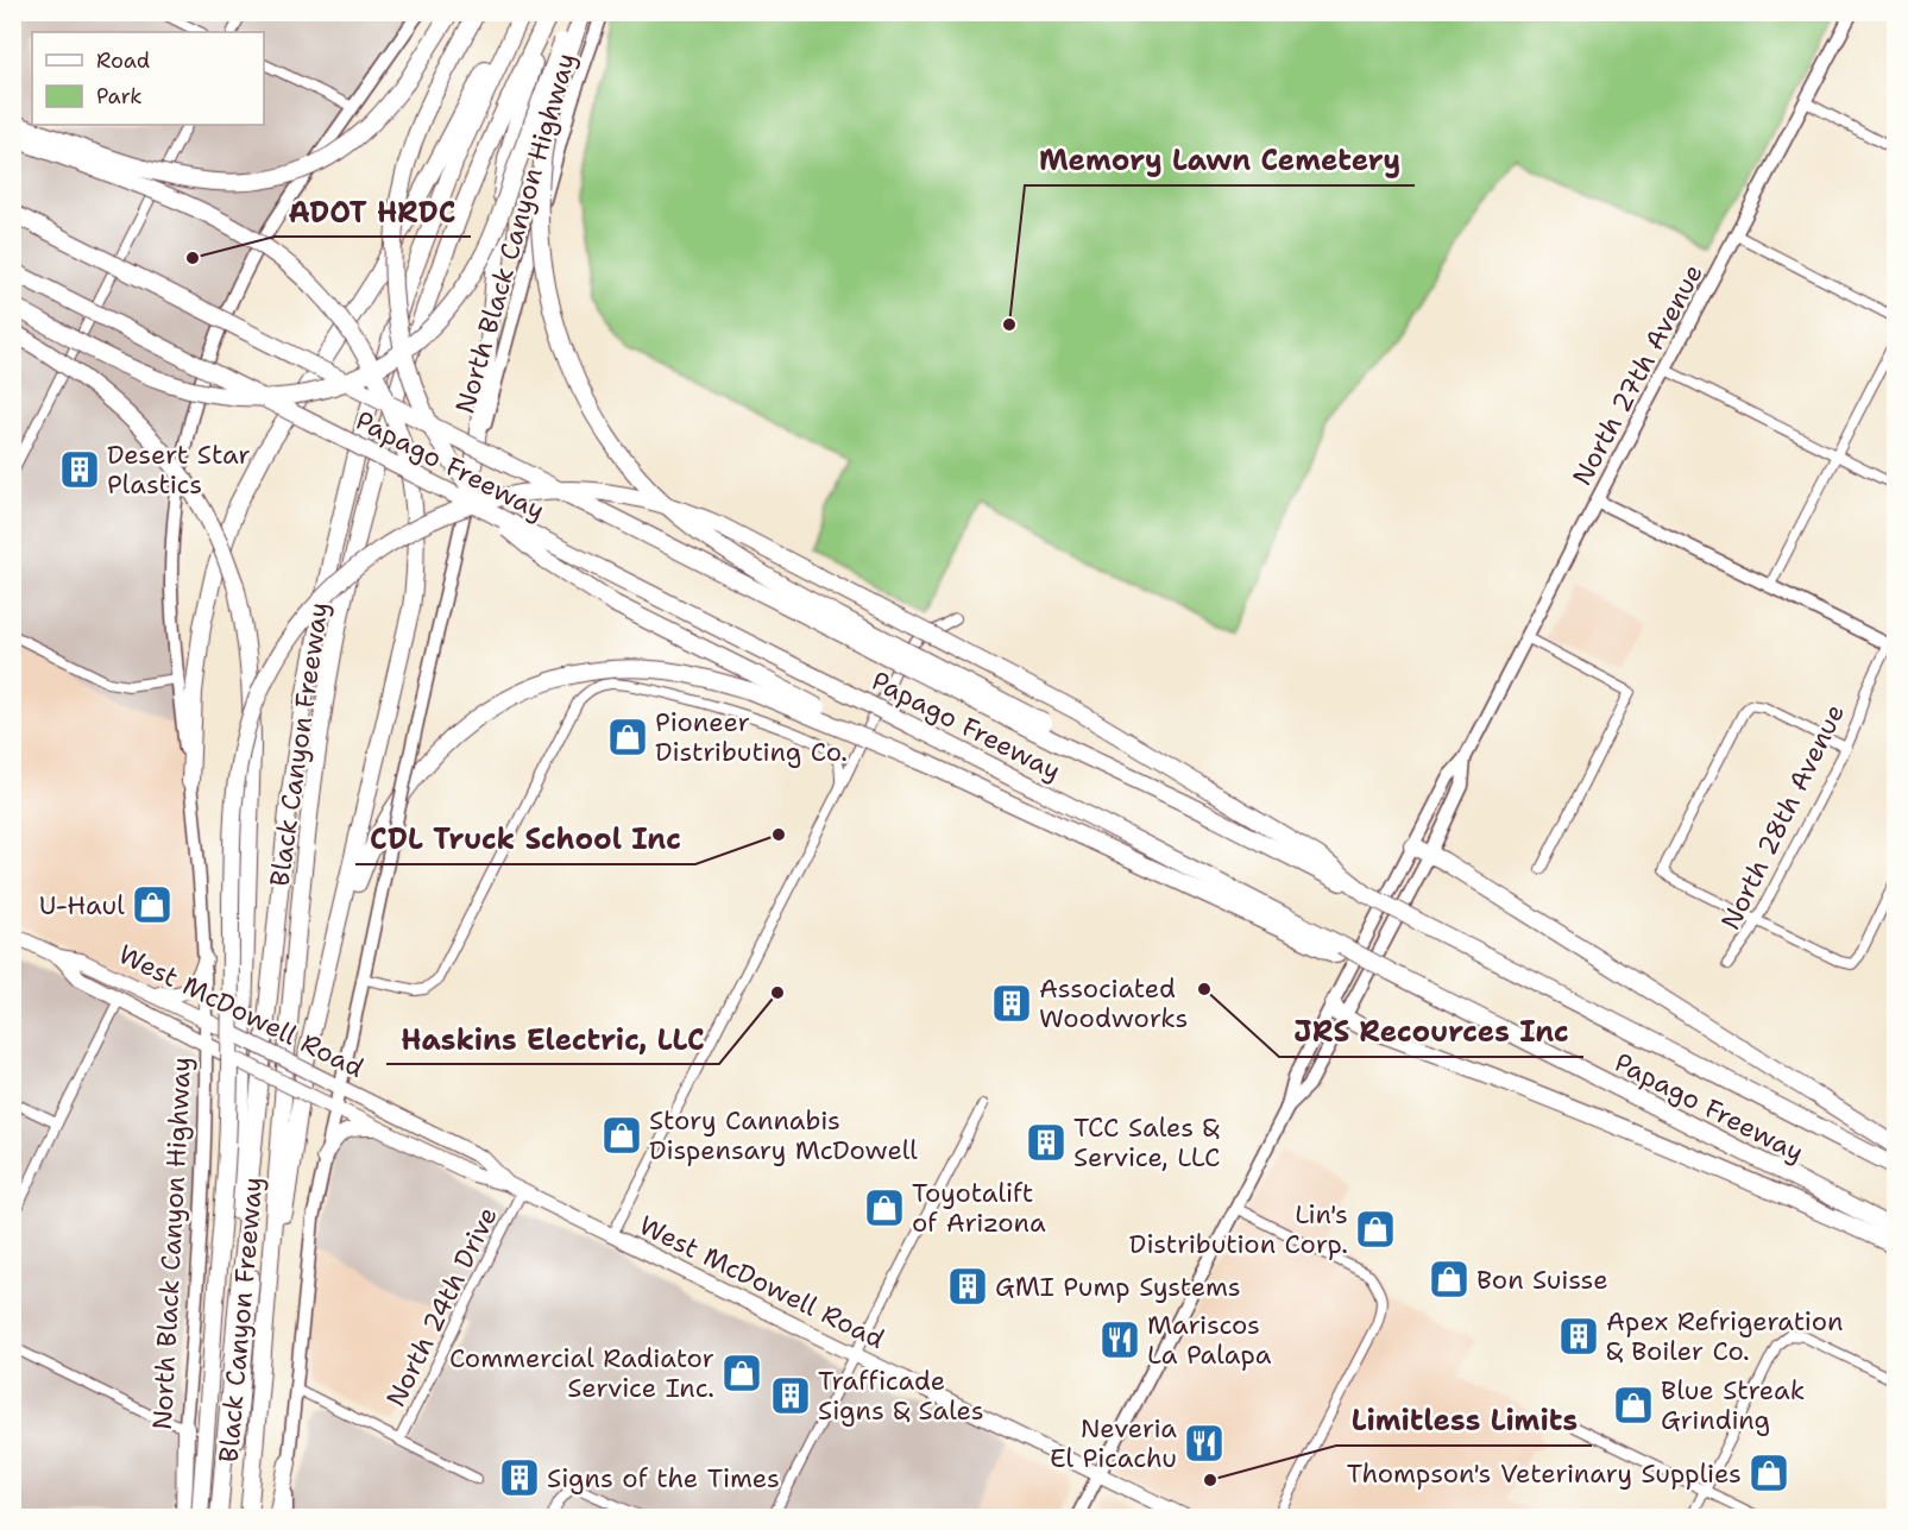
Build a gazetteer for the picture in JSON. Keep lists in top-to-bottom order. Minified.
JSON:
{"streets":{"highway":["Papago Freeway","Black Canyon Freeway"],"main road":["North Black Canyon Highway","North 27th Avenue","West McDowell Road"],"street":["North 28th Avenue","North 24th Drive"]},"crossings":[["North Black Canyon Highway","West McDowell Road"],["North 27th Avenue","West McDowell Road"],["West McDowell Road","North 24th Drive"]],"places":{"other":["ADOT HRDC","Memory Lawn Cemetery","CDL Truck School Inc","JRS Recources Inc","Haskins Electric, LLC","Limitless Limits"],"building":["Desert Star Plastics","Associated Woodworks","TCC Sales & Service, LLC","GMI Pump Systems","Apex Refrigeration & Boiler Co.","Trafficade Signs & Sales","Signs of the Times"],"shop":["Pioneer Distributing Co.","U-Haul","Story Cannabis Dispensary McDowell","Toyotalift of Arizona","Lin's Distribution Corp.","Bon Suisse","Commercial Radiator Service Inc.","Blue Streak Grinding","Thompson's Veterinary Supplies"],"restaurant":["Mariscos La Palapa","Neveria El Picachu"]},"legend":["Road","Park"]}
